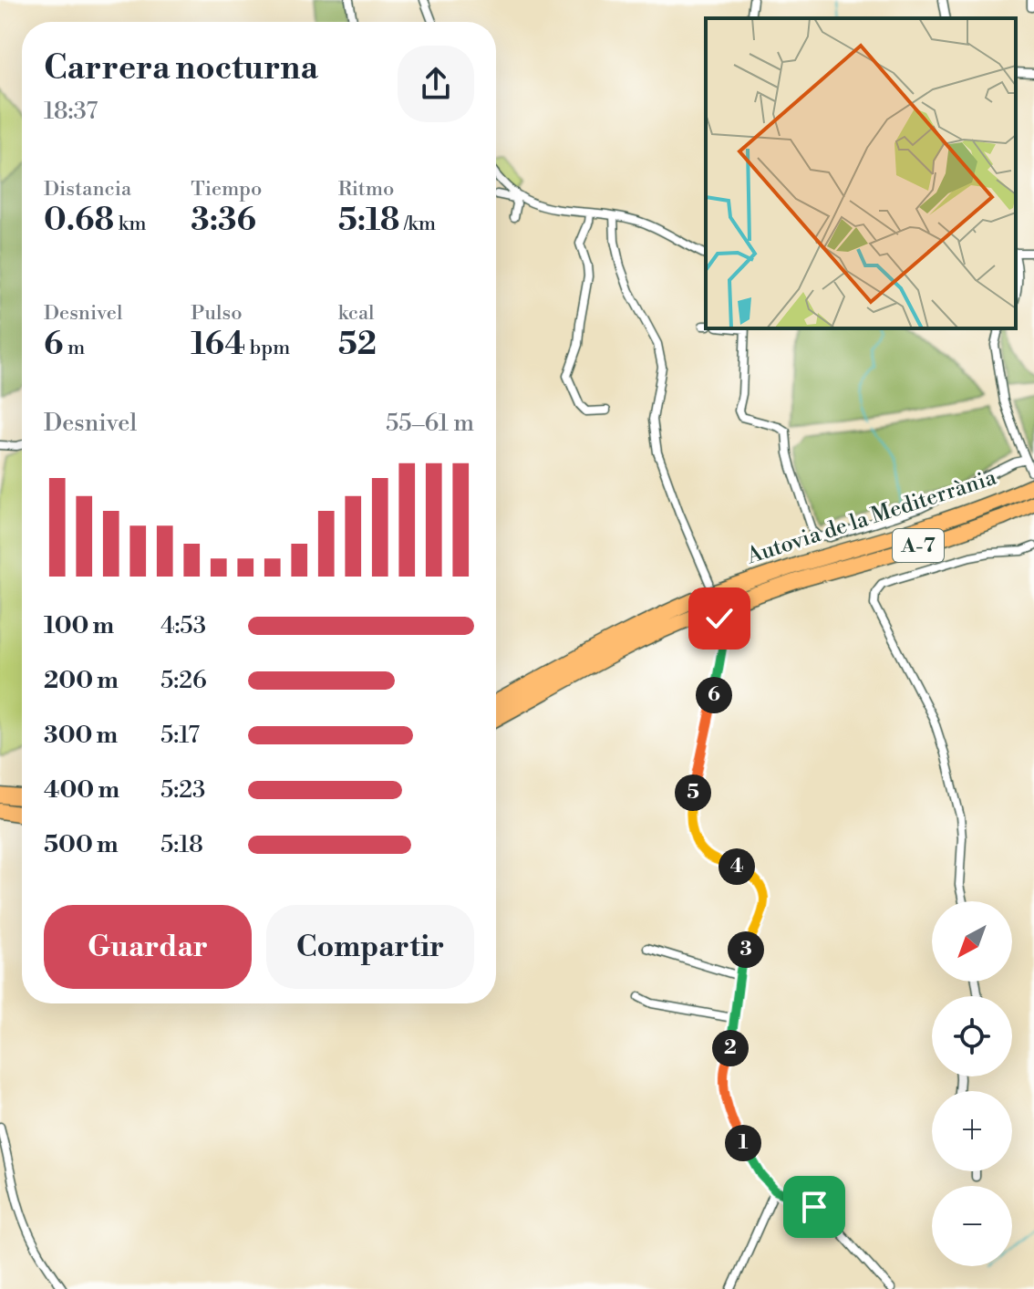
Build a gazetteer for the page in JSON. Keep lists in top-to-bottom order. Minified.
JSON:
{"streets":{"highway":["Autovia de la Mediterrània","A-7"]},"north":"bottom left","page":{"heading":["Carrera nocturna","18:37"],"stats":[["Distancia","0.68 km"],["Tiempo","3:36"],["Ritmo","5:18 /km"],["Desnivel","6 m"],["Pulso","164 bpm"],["kcal","52"]],"chart":["Desnivel","55–61 m"],"list":[{"name":"100 m","note":"4:53"},{"name":"200 m","note":"5:26"},{"name":"300 m","note":"5:17"},{"name":"400 m","note":"5:23"},{"name":"500 m","note":"5:18"}],"pins":["6","5","4","3","2","1"],"buttons":["Guardar","Compartir"],"map_buttons":["+","−"]}}
